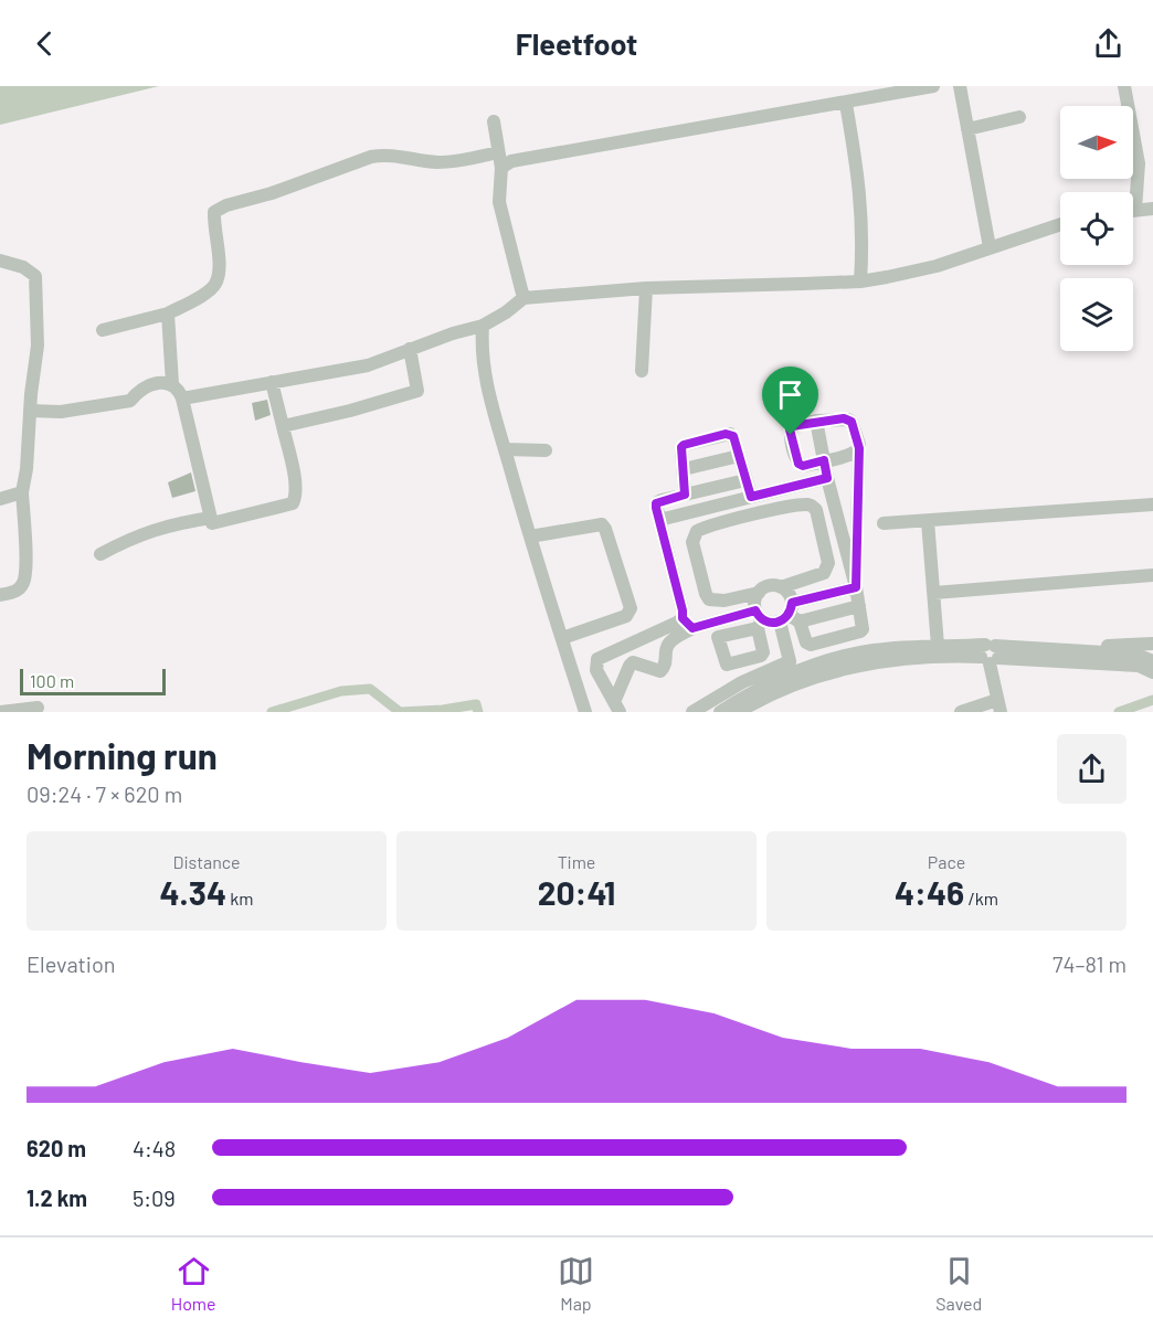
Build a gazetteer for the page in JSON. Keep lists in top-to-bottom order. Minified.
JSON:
{"scale_bar":"100 m","north":"right","page":{"header":"Fleetfoot","scale":"100 m","heading":["Morning run","09:24 · 7 × 620 m"],"stats":[["Distance","4.34 km"],["Time","20:41"],["Pace","4:46 /km"]],"chart":["Elevation","74–81 m"],"list":[{"name":"620 m","note":"4:48"},{"name":"1.2 km","note":"5:09"}],"tabs":["Home","Map","Saved"]}}
